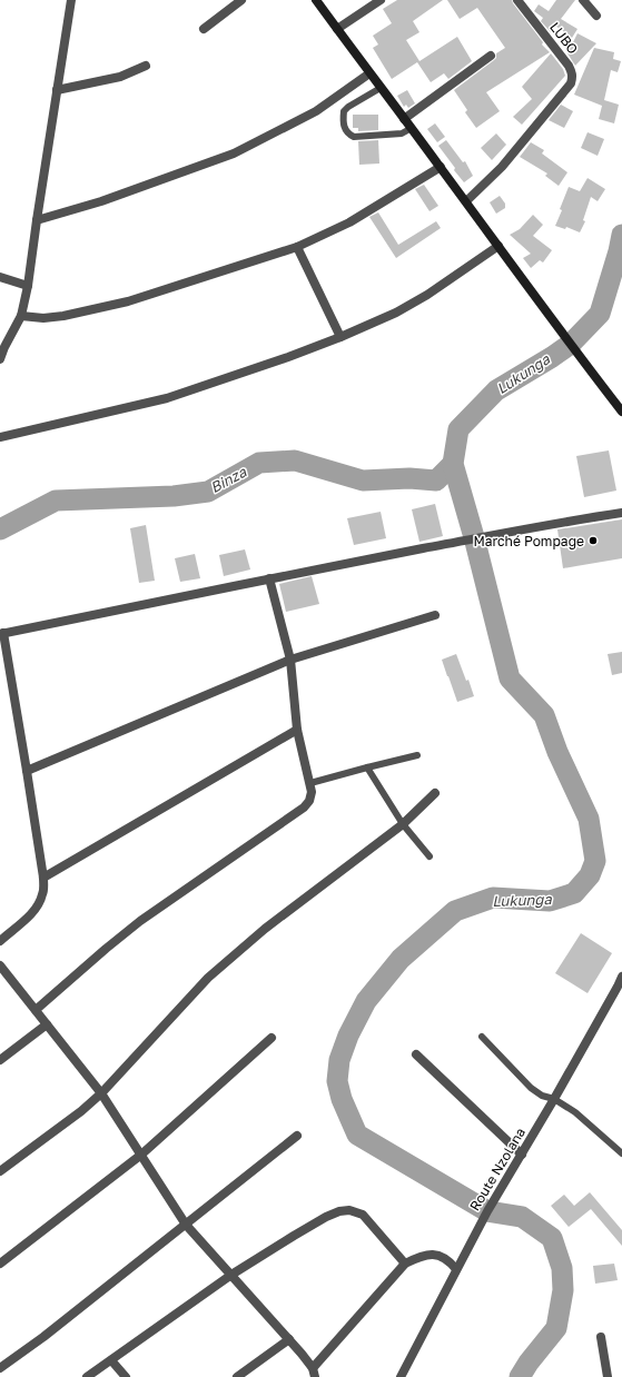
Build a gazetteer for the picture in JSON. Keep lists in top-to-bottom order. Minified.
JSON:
{"streets":{"street":["LUBO","Route Nzolana"]},"water":["Lukunga","Binza"],"places":["Marché Pompage"]}
